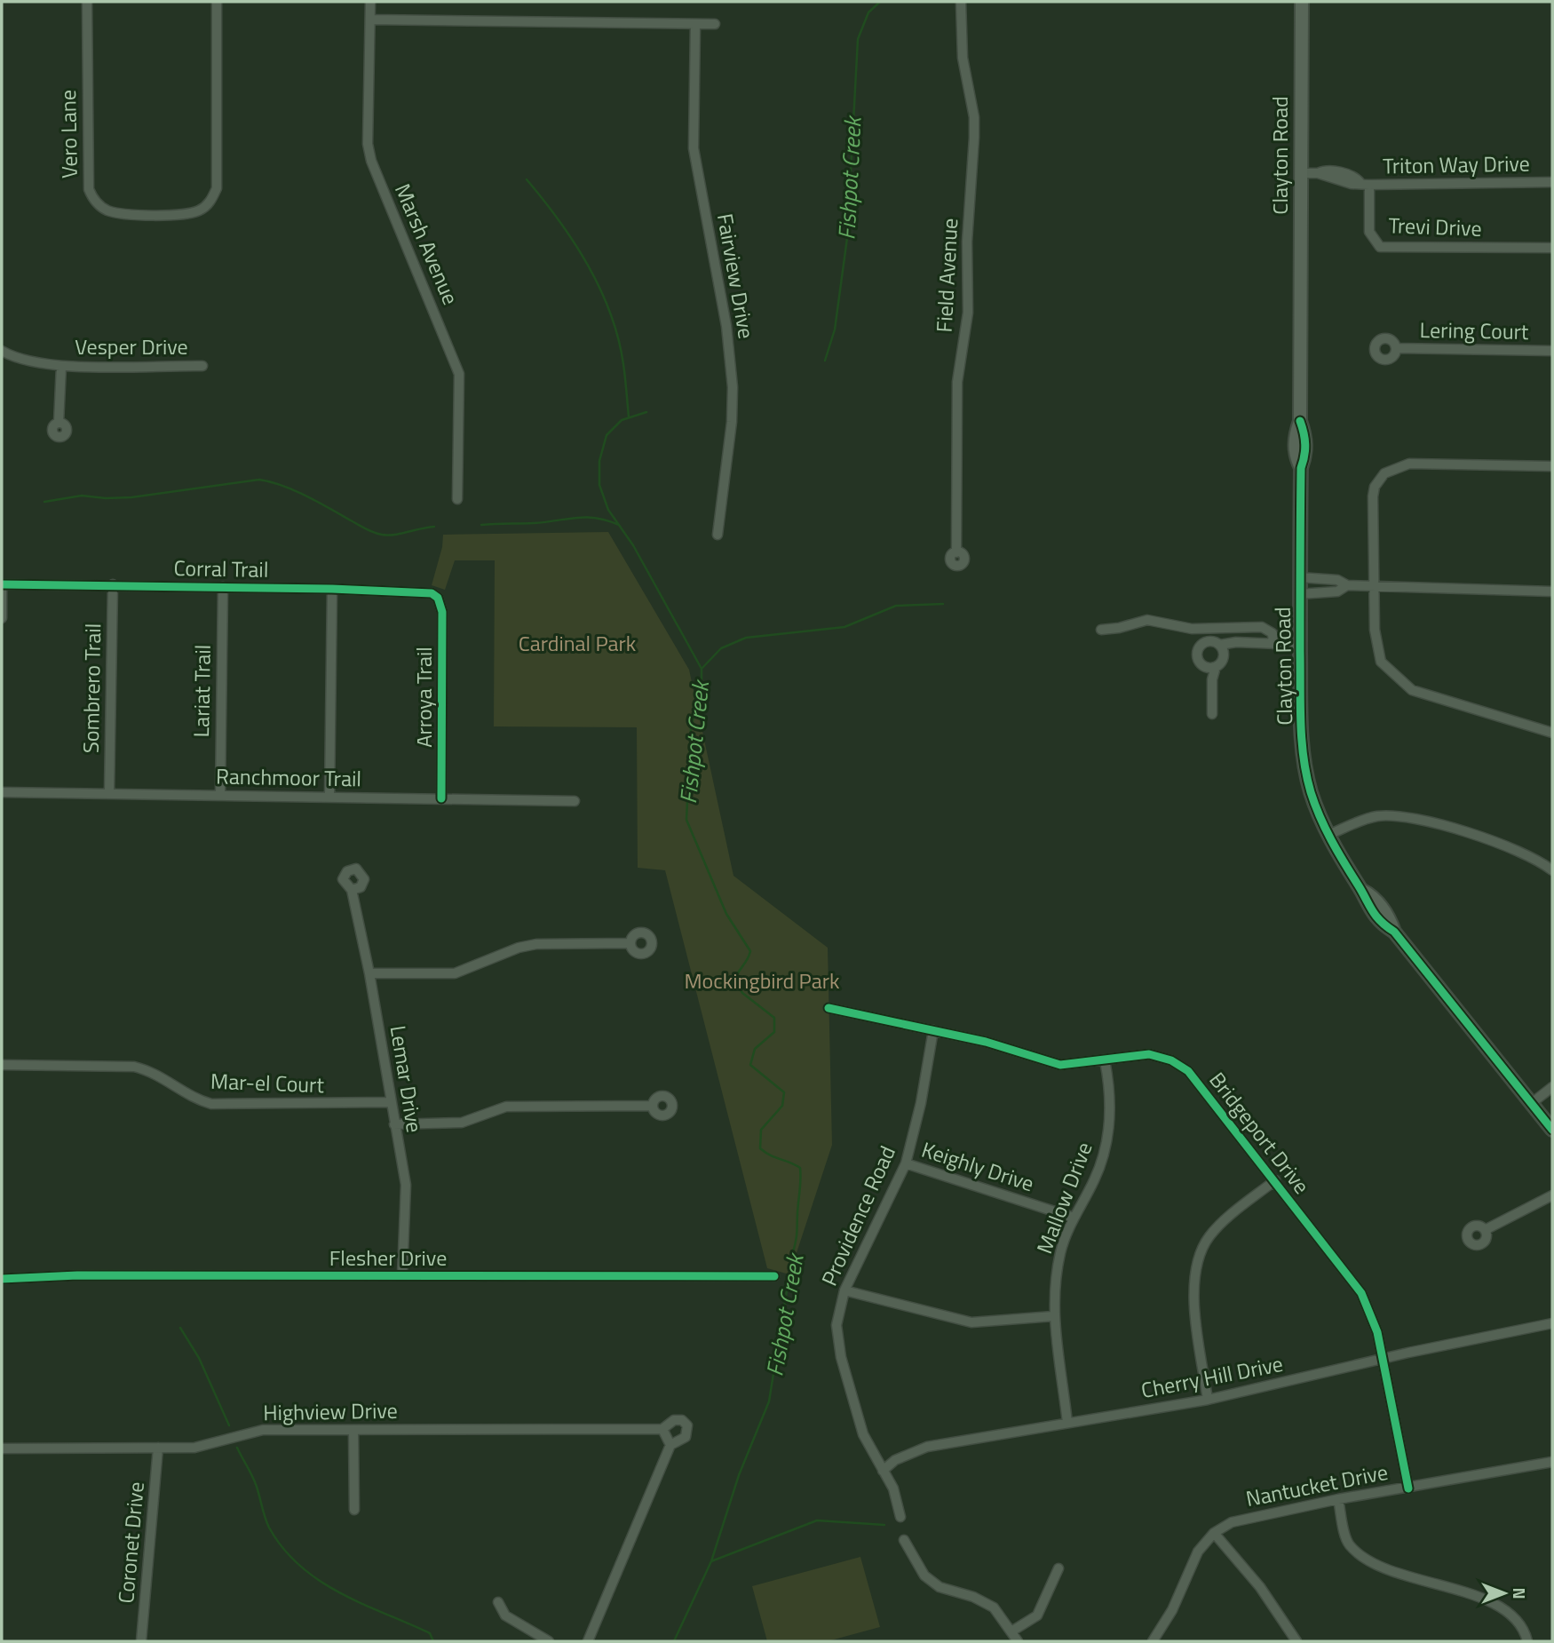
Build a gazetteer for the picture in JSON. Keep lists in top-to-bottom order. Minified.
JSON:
{"streets":{"main road":["Clayton Road"],"street":["Vero Lane","Triton Way Drive","Trevi Drive","Marsh Avenue","Field Avenue","Fairview Drive","Lering Court","Vesper Drive","Corral Trail","Sombrero Trail","Lariat Trail","Arroya Trail","Ranchmoor Trail","Lemar Drive","Mar-el Court","Bridgeport Drive","Keighly Drive","Mallow Drive","Providence Road","Flesher Drive","Cherry Hill Drive","Highview Drive","Nantucket Drive","Coronet Drive"]},"crossings":[["Clayton Road","Triton Way Drive"],["Triton Way Drive","Trevi Drive"],["Corral Trail","Sombrero Trail"],["Corral Trail","Lariat Trail"],["Corral Trail","Arroya Trail"],["Sombrero Trail","Ranchmoor Trail"],["Lariat Trail","Ranchmoor Trail"],["Arroya Trail","Ranchmoor Trail"],["Lemar Drive","Mar-el Court"],["Lemar Drive","Flesher Drive"],["Bridgeport Drive","Mallow Drive"],["Bridgeport Drive","Providence Road"],["Bridgeport Drive","Cherry Hill Drive"],["Bridgeport Drive","Nantucket Drive"],["Keighly Drive","Mallow Drive"],["Keighly Drive","Providence Road"],["Mallow Drive","Cherry Hill Drive"],["Providence Road","Cherry Hill Drive"],["Highview Drive","Coronet Drive"]],"water":["Fishpot Creek"],"parks":["Cardinal Park","Mockingbird Park"],"north":"right"}
